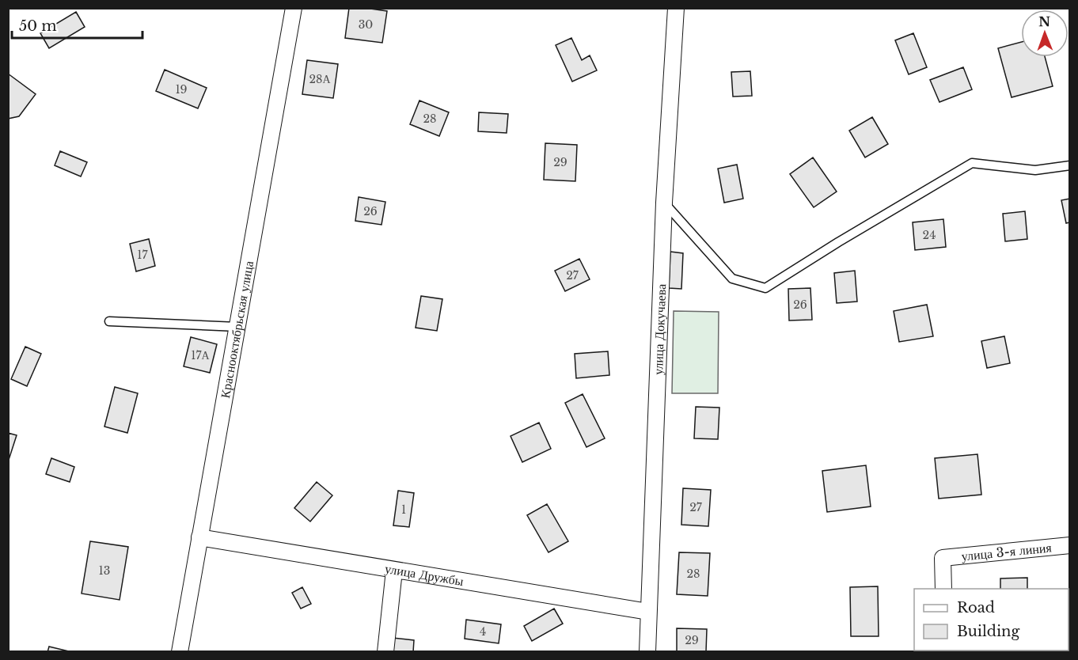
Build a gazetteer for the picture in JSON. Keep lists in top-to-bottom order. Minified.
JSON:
{"streets":{"street":["Краснооктябрьская улица","улица Докучаева","улица 3-я линия","улица Дружбы"]},"crossings":[["Краснооктябрьская улица","улица Дружбы"],["улица Докучаева","улица Дружбы"]],"house_numbers":["30","28А","19","28","29","26","24","17","27","26","17А","27","1","13","28","4","29"],"legend":["Road","Building"],"scale_bar":"50 m","north":"top"}
